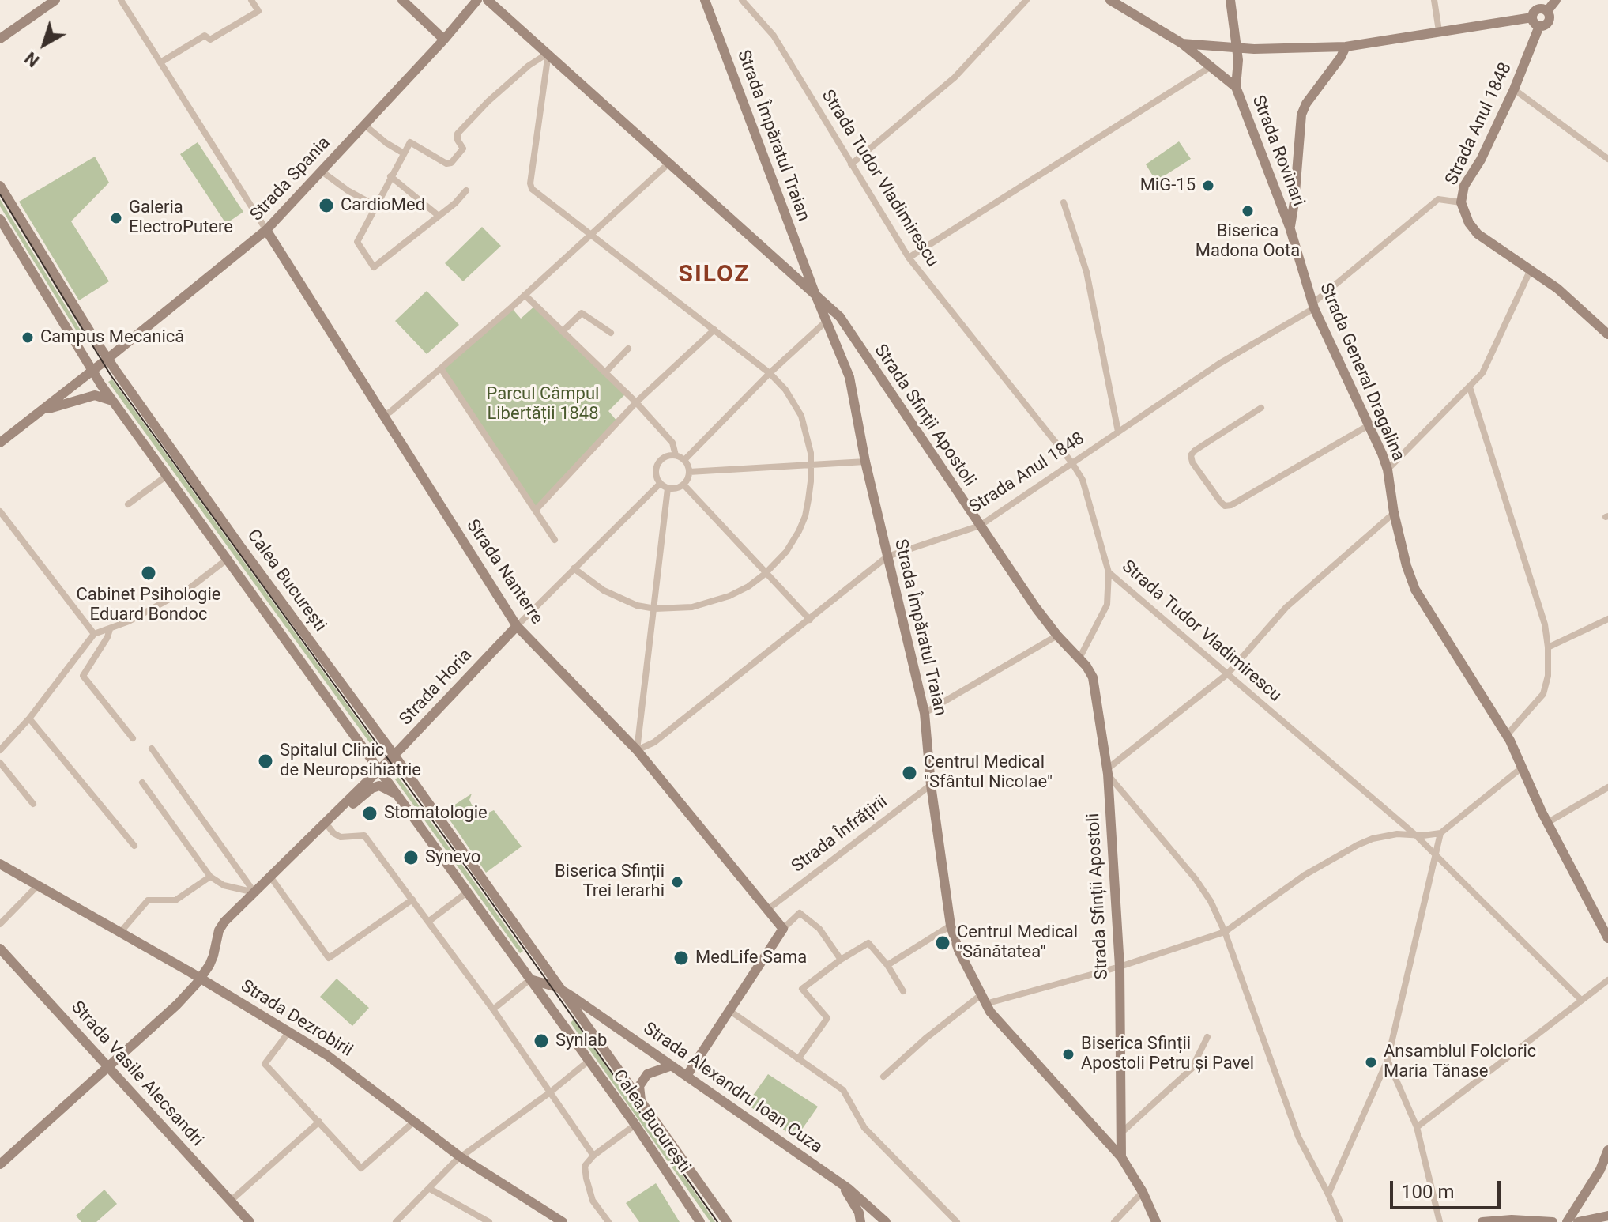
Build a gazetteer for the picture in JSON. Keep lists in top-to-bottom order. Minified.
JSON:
{"streets":{"street":["Strada Anul 1848","Strada Împăratul Traian","Strada Rovinari","Strada Tudor Vladimirescu","Strada Spania","Strada General Dragalina","Strada Sfinții Apostoli","Strada Nanterre","Calea București","Strada Horia","Strada Înfrățirii","Strada Dezrobirii","Strada Vasile Alecsandri","Strada Alexandru Ioan Cuza"]},"crossings":[["Strada Anul 1848","Strada Împăratul Traian"],["Strada Anul 1848","Strada Tudor Vladimirescu"],["Strada Anul 1848","Strada General Dragalina"],["Strada Anul 1848","Strada Sfinții Apostoli"],["Strada Anul 1848","Strada Nanterre"],["Strada Împăratul Traian","Strada Sfinții Apostoli"],["Strada Împăratul Traian","Strada Înfrățirii"],["Strada Rovinari","Strada General Dragalina"],["Strada Spania","Strada Nanterre"],["Strada Spania","Calea București"],["Strada Nanterre","Strada Horia"],["Strada Nanterre","Strada Înfrățirii"],["Calea București","Strada Horia"],["Calea București","Strada Alexandru Ioan Cuza"],["Strada Horia","Strada Dezrobirii"],["Strada Horia","Strada Vasile Alecsandri"]],"districts":["SILOZ"],"parks":["Parcul Câmpul Libertății 1848"],"places":["MiG-15","CardioMed","Biserica Madona Oota","Galeria ElectroPutere","Campus Mecanică","Cabinet Psihologie Eduard Bondoc","Spitalul Clinic de Neuropsihiatrie","Centrul Medical \"Sfântul Nicolae\"","Stomatologie","Synevo","Biserica Sfinții Trei Ierarhi","Centrul Medical \"Sănătatea\"","MedLife Sama","Synlab","Biserica Sfinții Apostoli Petru și Pavel","Ansamblul Folcloric Maria Tănase"],"scale_bar":"100 m","north":"bottom left"}
